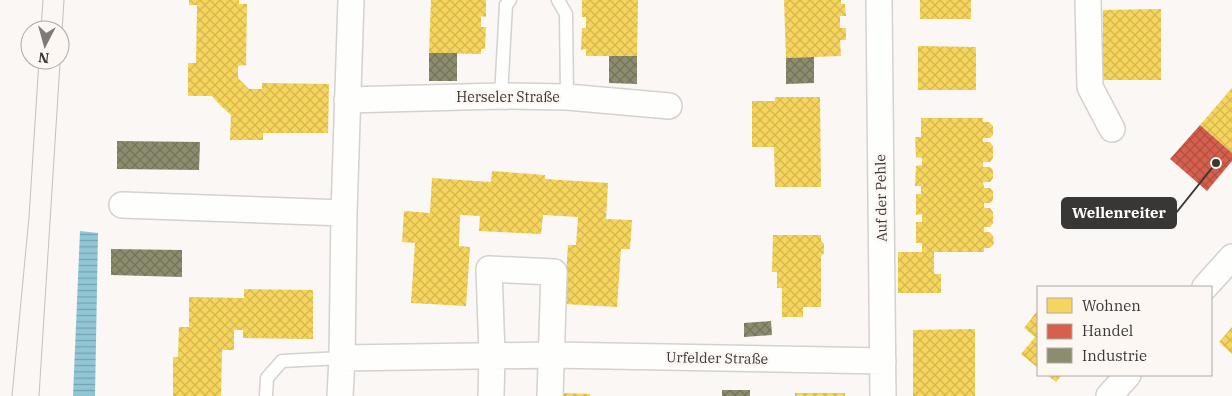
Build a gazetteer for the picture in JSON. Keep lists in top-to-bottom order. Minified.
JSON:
{"streets":{"street":["Herseler Straße","Auf der Pehle","Urfelder Straße"]},"crossings":[["Auf der Pehle","Urfelder Straße"]],"places":["Wellenreiter"],"legend":["Wohnen","Handel","Industrie"],"north":"bottom"}
